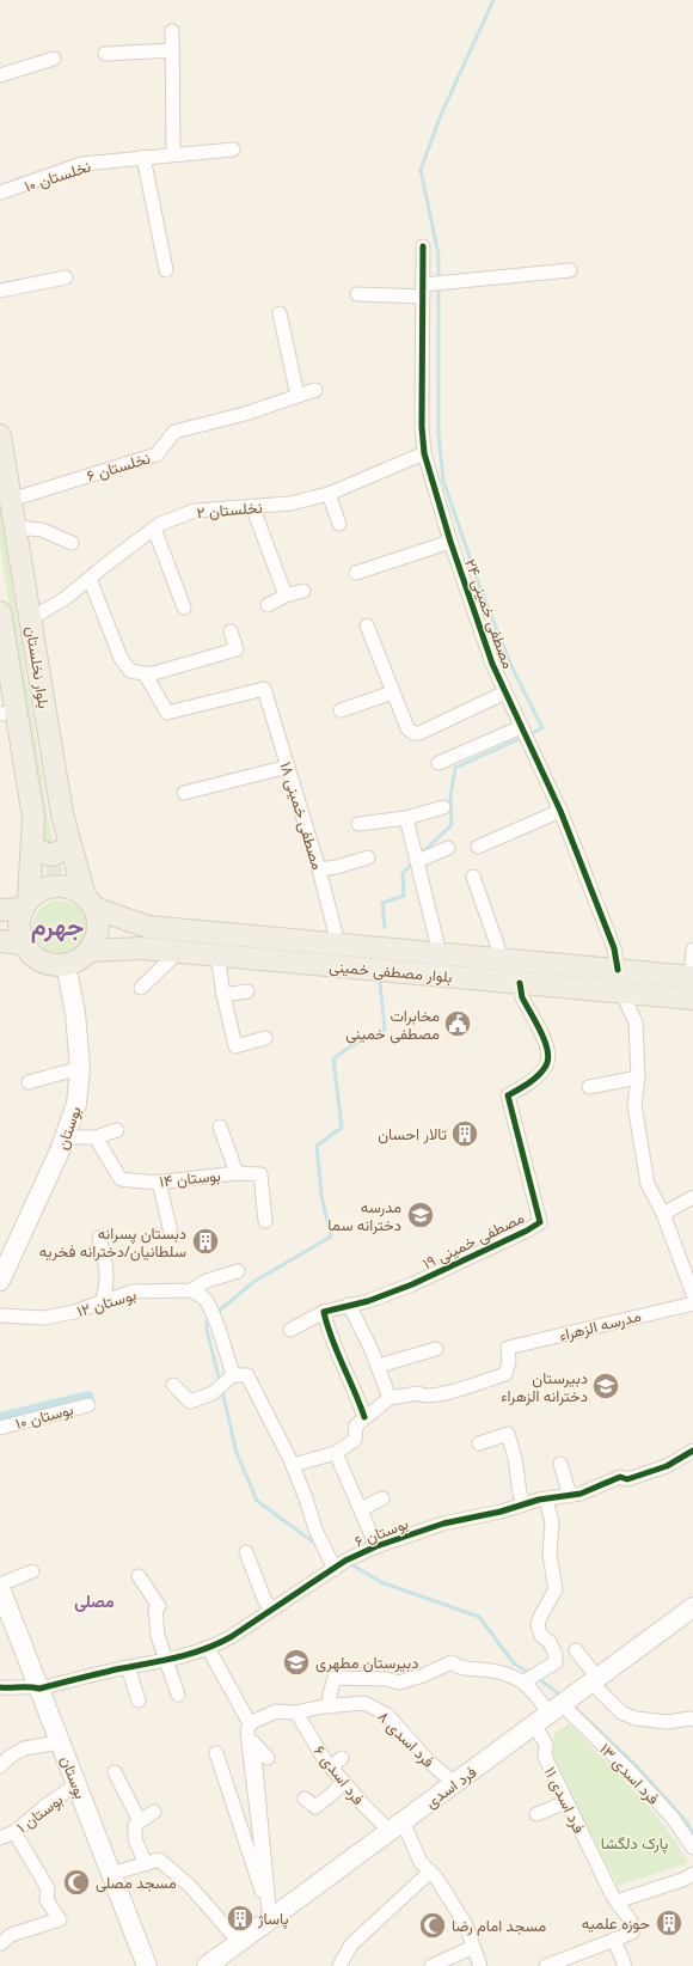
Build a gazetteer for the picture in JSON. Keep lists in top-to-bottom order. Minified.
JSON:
{"streets":{"main road":["بلوار نخلستان","بلوار مصطفی خمینی","بوستان","فرد اسدی"],"street":["نخلستان ۱۰","نخلستان ۶","نخلستان ۲","مصطفی خمینی ۲۴","مصطفی خمینی ۱۸","بوستان ۱۴","مصطفی خمینی ۱۹","۱۲ بوستان","مدرسه الزهراء","بوستان ۱۰","بوستان ۶","فرد اسدی ۸","فرد اسدی ۱۳","فرد اسدی ۶","فرد اسدی ۱۱","بوستان ۱"]},"crossings":[["نخلستان ۶","بلوار نخلستان"],["نخلستان ۲","مصطفی خمینی ۲۴"],["نخلستان ۲","بلوار نخلستان"],["مصطفی خمینی ۲۴","بلوار مصطفی خمینی"],["بلوار نخلستان","بلوار مصطفی خمینی"],["بلوار نخلستان","بوستان"],["مصطفی خمینی ۱۸","بلوار مصطفی خمینی"],["بلوار مصطفی خمینی","بوستان"],["بلوار مصطفی خمینی","مصطفی خمینی ۱۹"],["بوستان","بوستان ۶"],["بوستان","بوستان ۱"],["فرد اسدی ۸","فرد اسدی ۶"],["فرد اسدی ۸","فرد اسدی"],["فرد اسدی ۱۳","فرد اسدی"],["فرد اسدی ۱۳","فرد اسدی ۱۱"],["فرد اسدی ۶","فرد اسدی"],["فرد اسدی","فرد اسدی ۱۱"]],"districts":["جهرم","مصلی"],"parks":["پارک دلگشا"],"places":{"public building":["مخابرات مصطفی خمینی"],"building":["تالار احسان","دبستان پسرانه سلطانیان/دخترانه فخریه","پاساژ","حوزه علمیه"],"school or university":["مدرسه دخترانه سما","دبیرستان دخترانه الزهراء","دبیرستان مطهری"],"mosque":["مسجد مصلی","مسجد امام رضا"]}}
